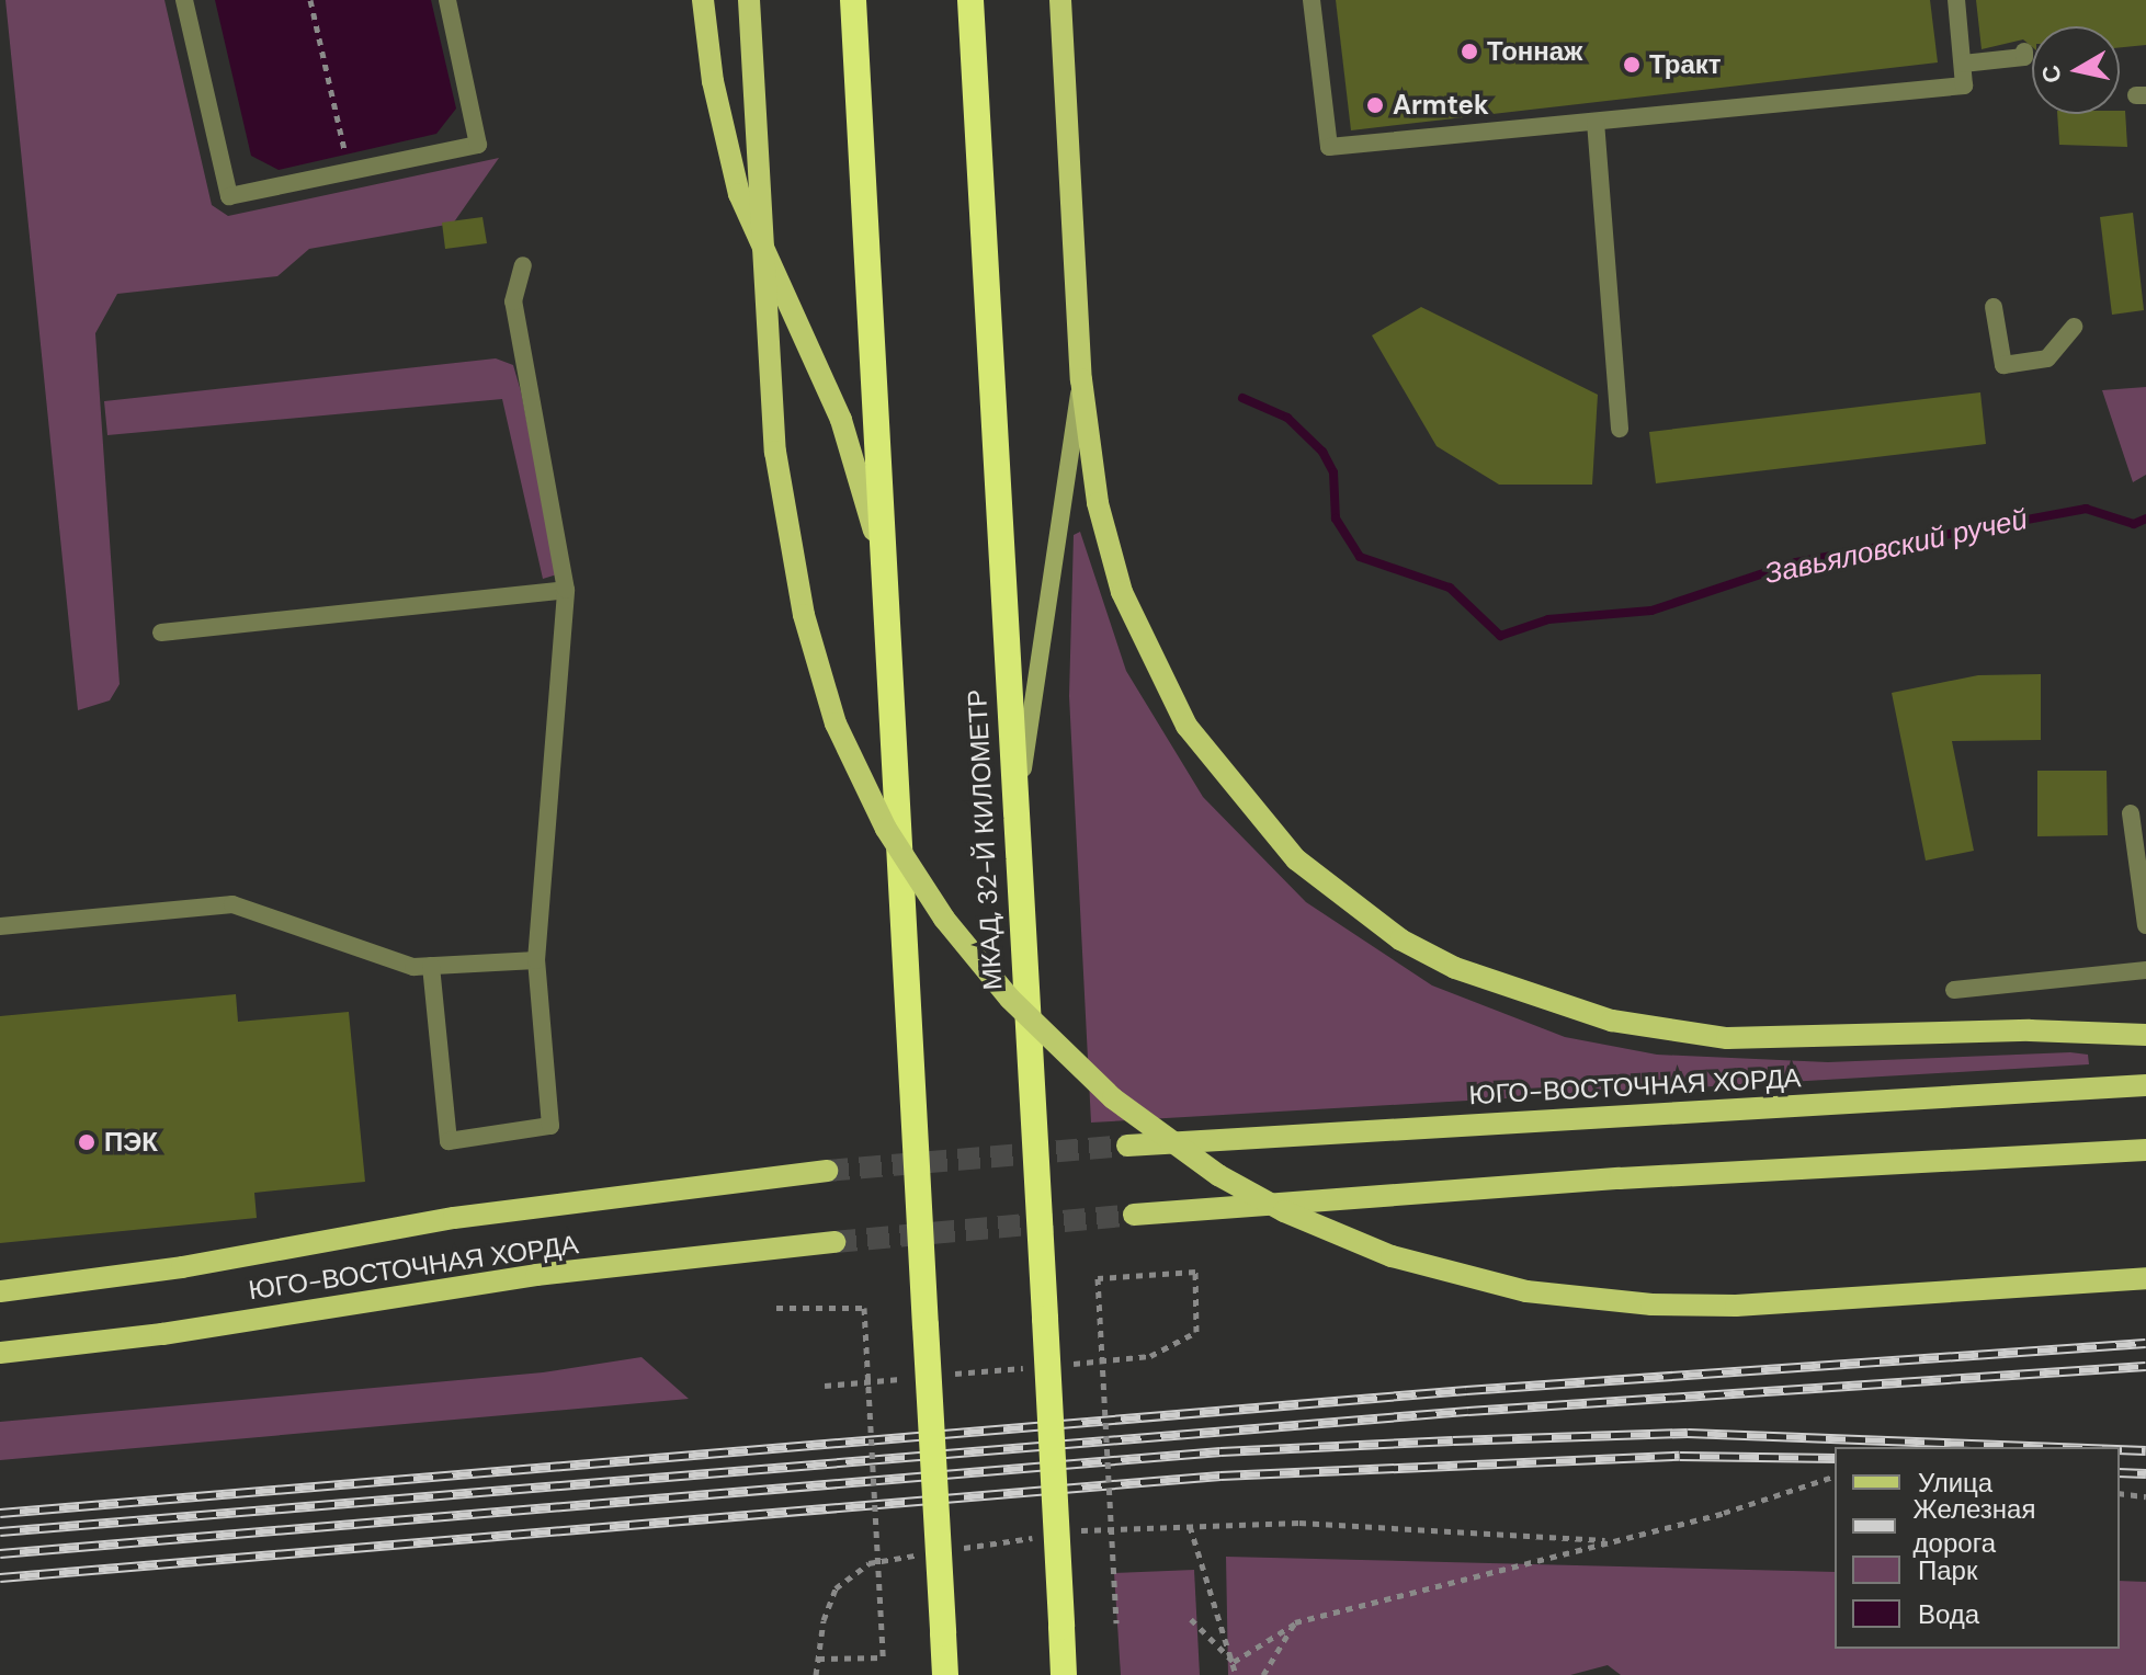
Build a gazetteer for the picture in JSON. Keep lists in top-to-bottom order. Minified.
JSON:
{"streets":{"highway":["МКАД, 32-Й КИЛОМЕТР"],"main road":["ЮГО-ВОСТОЧНАЯ ХОРДА"]},"water":["Завьяловский ручей"],"places":["Тоннаж","Тракт","Armtek","ПЭК"],"legend":["Улица","Железная дорога","Парк","Вода"],"north":"left"}
